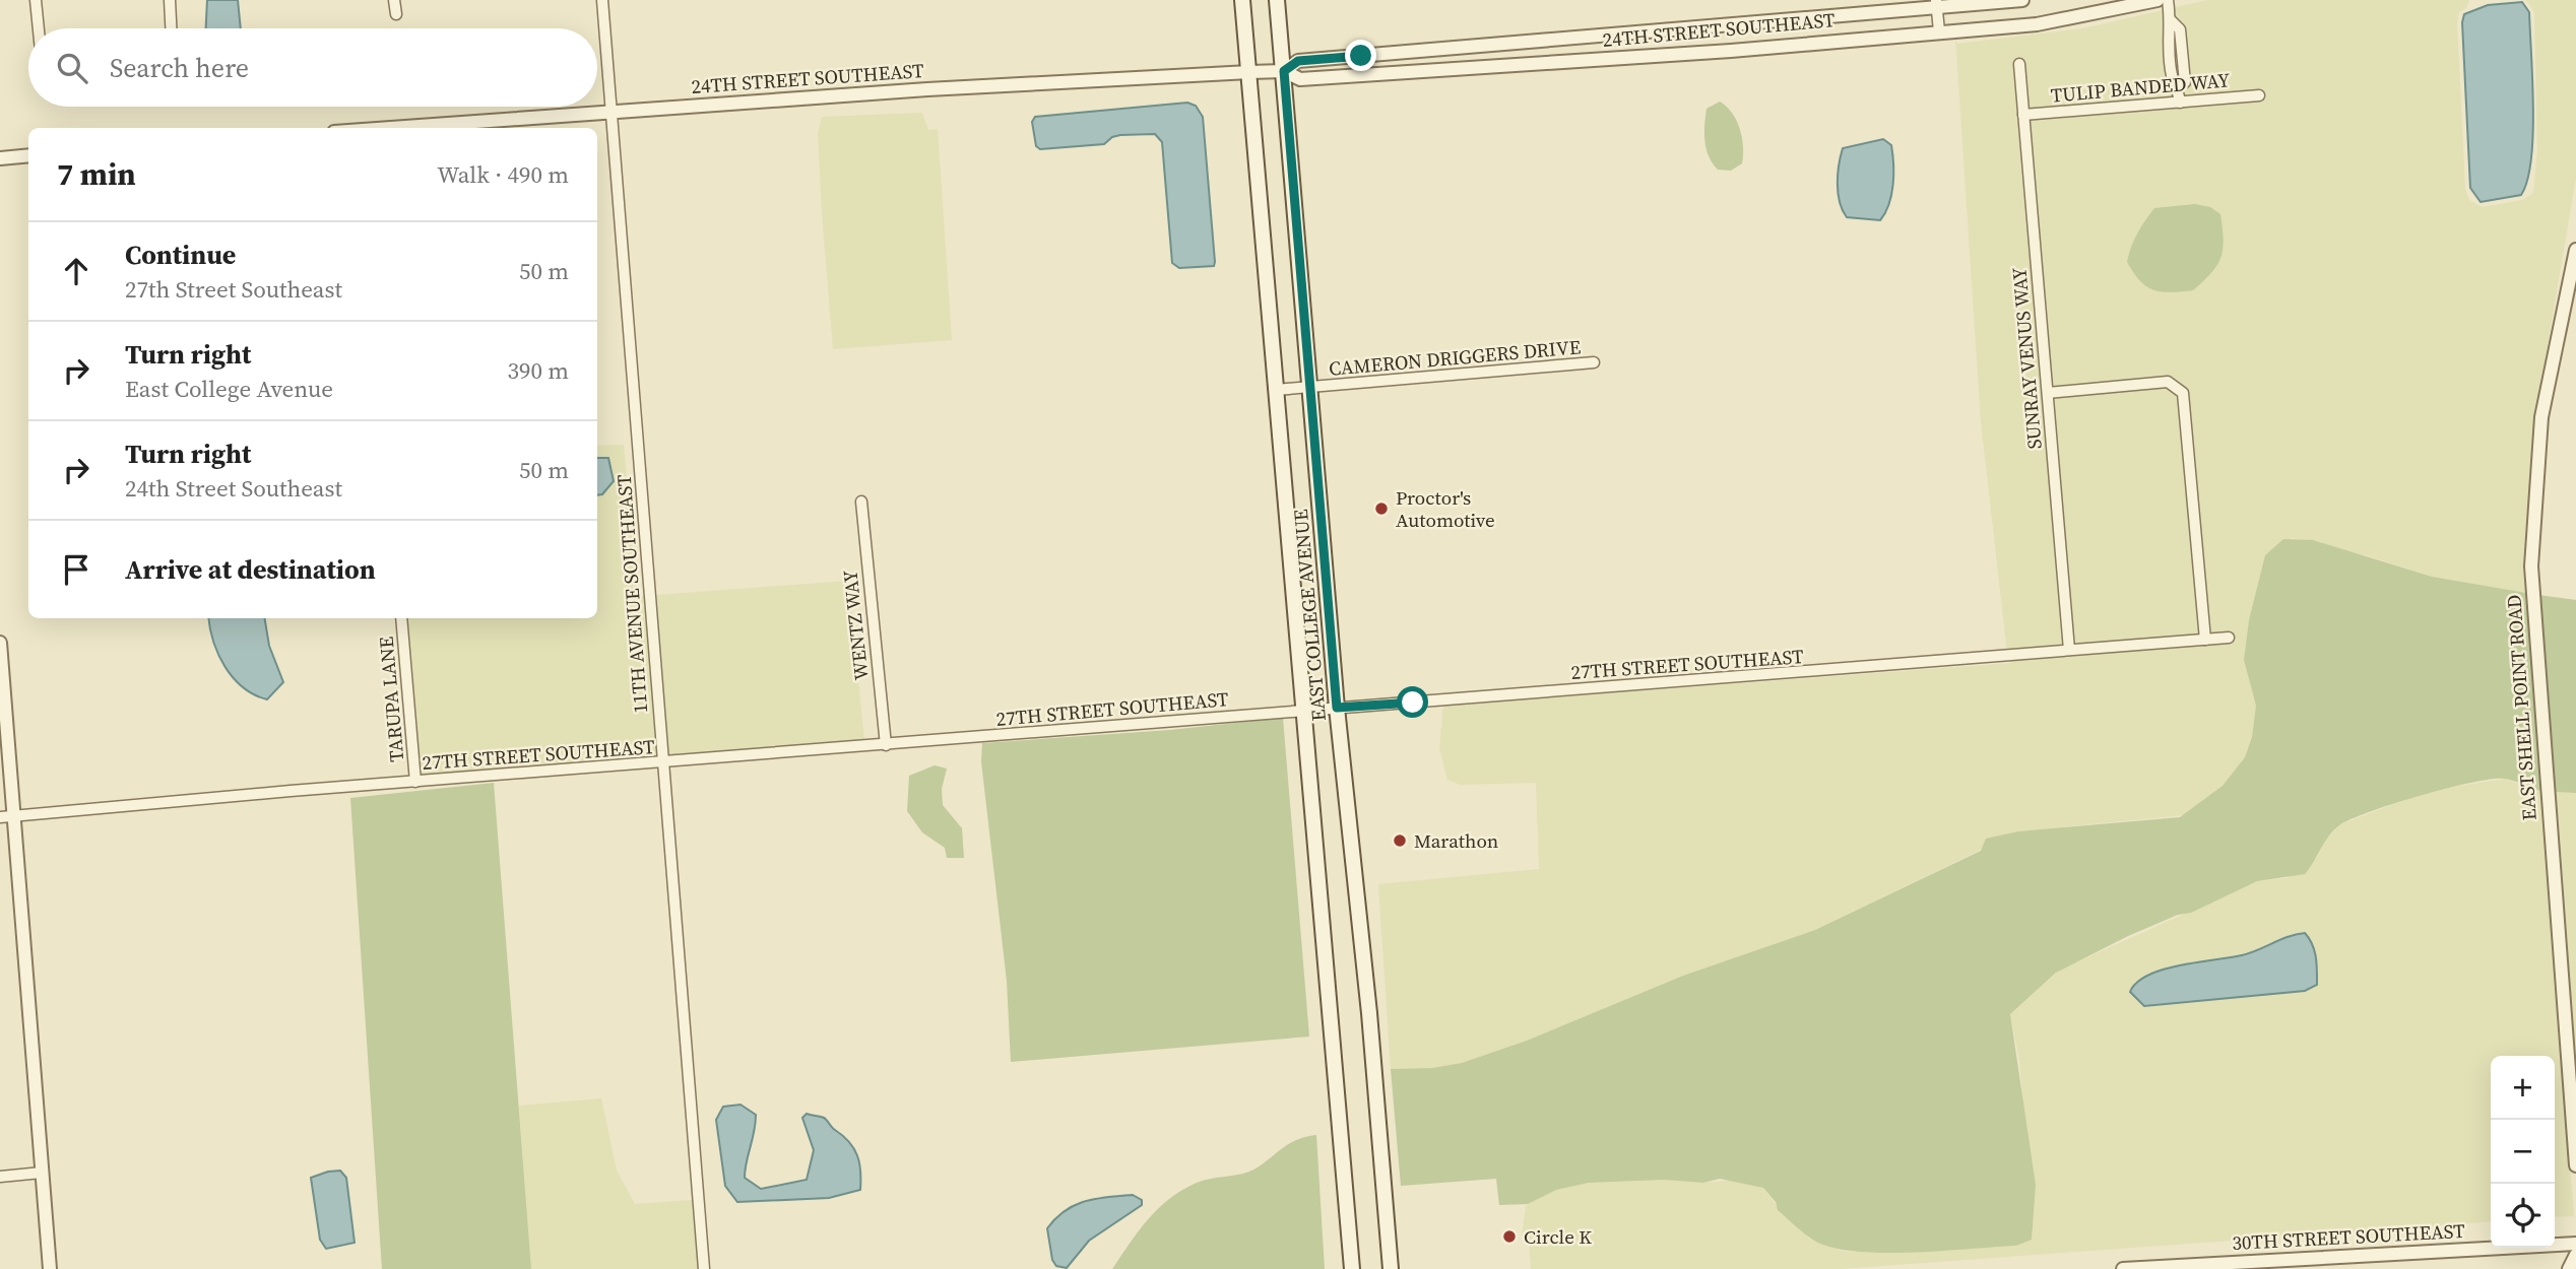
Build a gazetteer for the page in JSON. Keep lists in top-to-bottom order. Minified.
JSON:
{"streets":{"main road":["EAST COLLEGE AVENUE"],"street":["24TH STREET SOUTHEAST","TULIP BANDED WAY","CAMERON DRIGGERS DRIVE","SUNRAY VENUS WAY","11TH AVENUE SOUTHEAST","WENTZ WAY","27TH STREET SOUTHEAST","TARUPA LANE","EAST SHELL POINT ROAD","30TH STREET SOUTHEAST"]},"crossings":[["24TH STREET SOUTHEAST","11TH AVENUE SOUTHEAST"],["24TH STREET SOUTHEAST","EAST COLLEGE AVENUE"],["TULIP BANDED WAY","SUNRAY VENUS WAY"],["CAMERON DRIGGERS DRIVE","EAST COLLEGE AVENUE"],["SUNRAY VENUS WAY","27TH STREET SOUTHEAST"],["11TH AVENUE SOUTHEAST","27TH STREET SOUTHEAST"],["EAST COLLEGE AVENUE","27TH STREET SOUTHEAST"],["WENTZ WAY","27TH STREET SOUTHEAST"],["27TH STREET SOUTHEAST","TARUPA LANE"]],"places":["Proctor's Automotive","Marathon","Circle K"],"page":{"search":"Search here","heading":["7 min","Walk · 490 m"],"list":[["Continue","27th Street Southeast","50 m"],["Turn right","East College Avenue","390 m"],["Turn right","24th Street Southeast","50 m"],"Arrive at destination"],"map_buttons":["+","−"]}}
